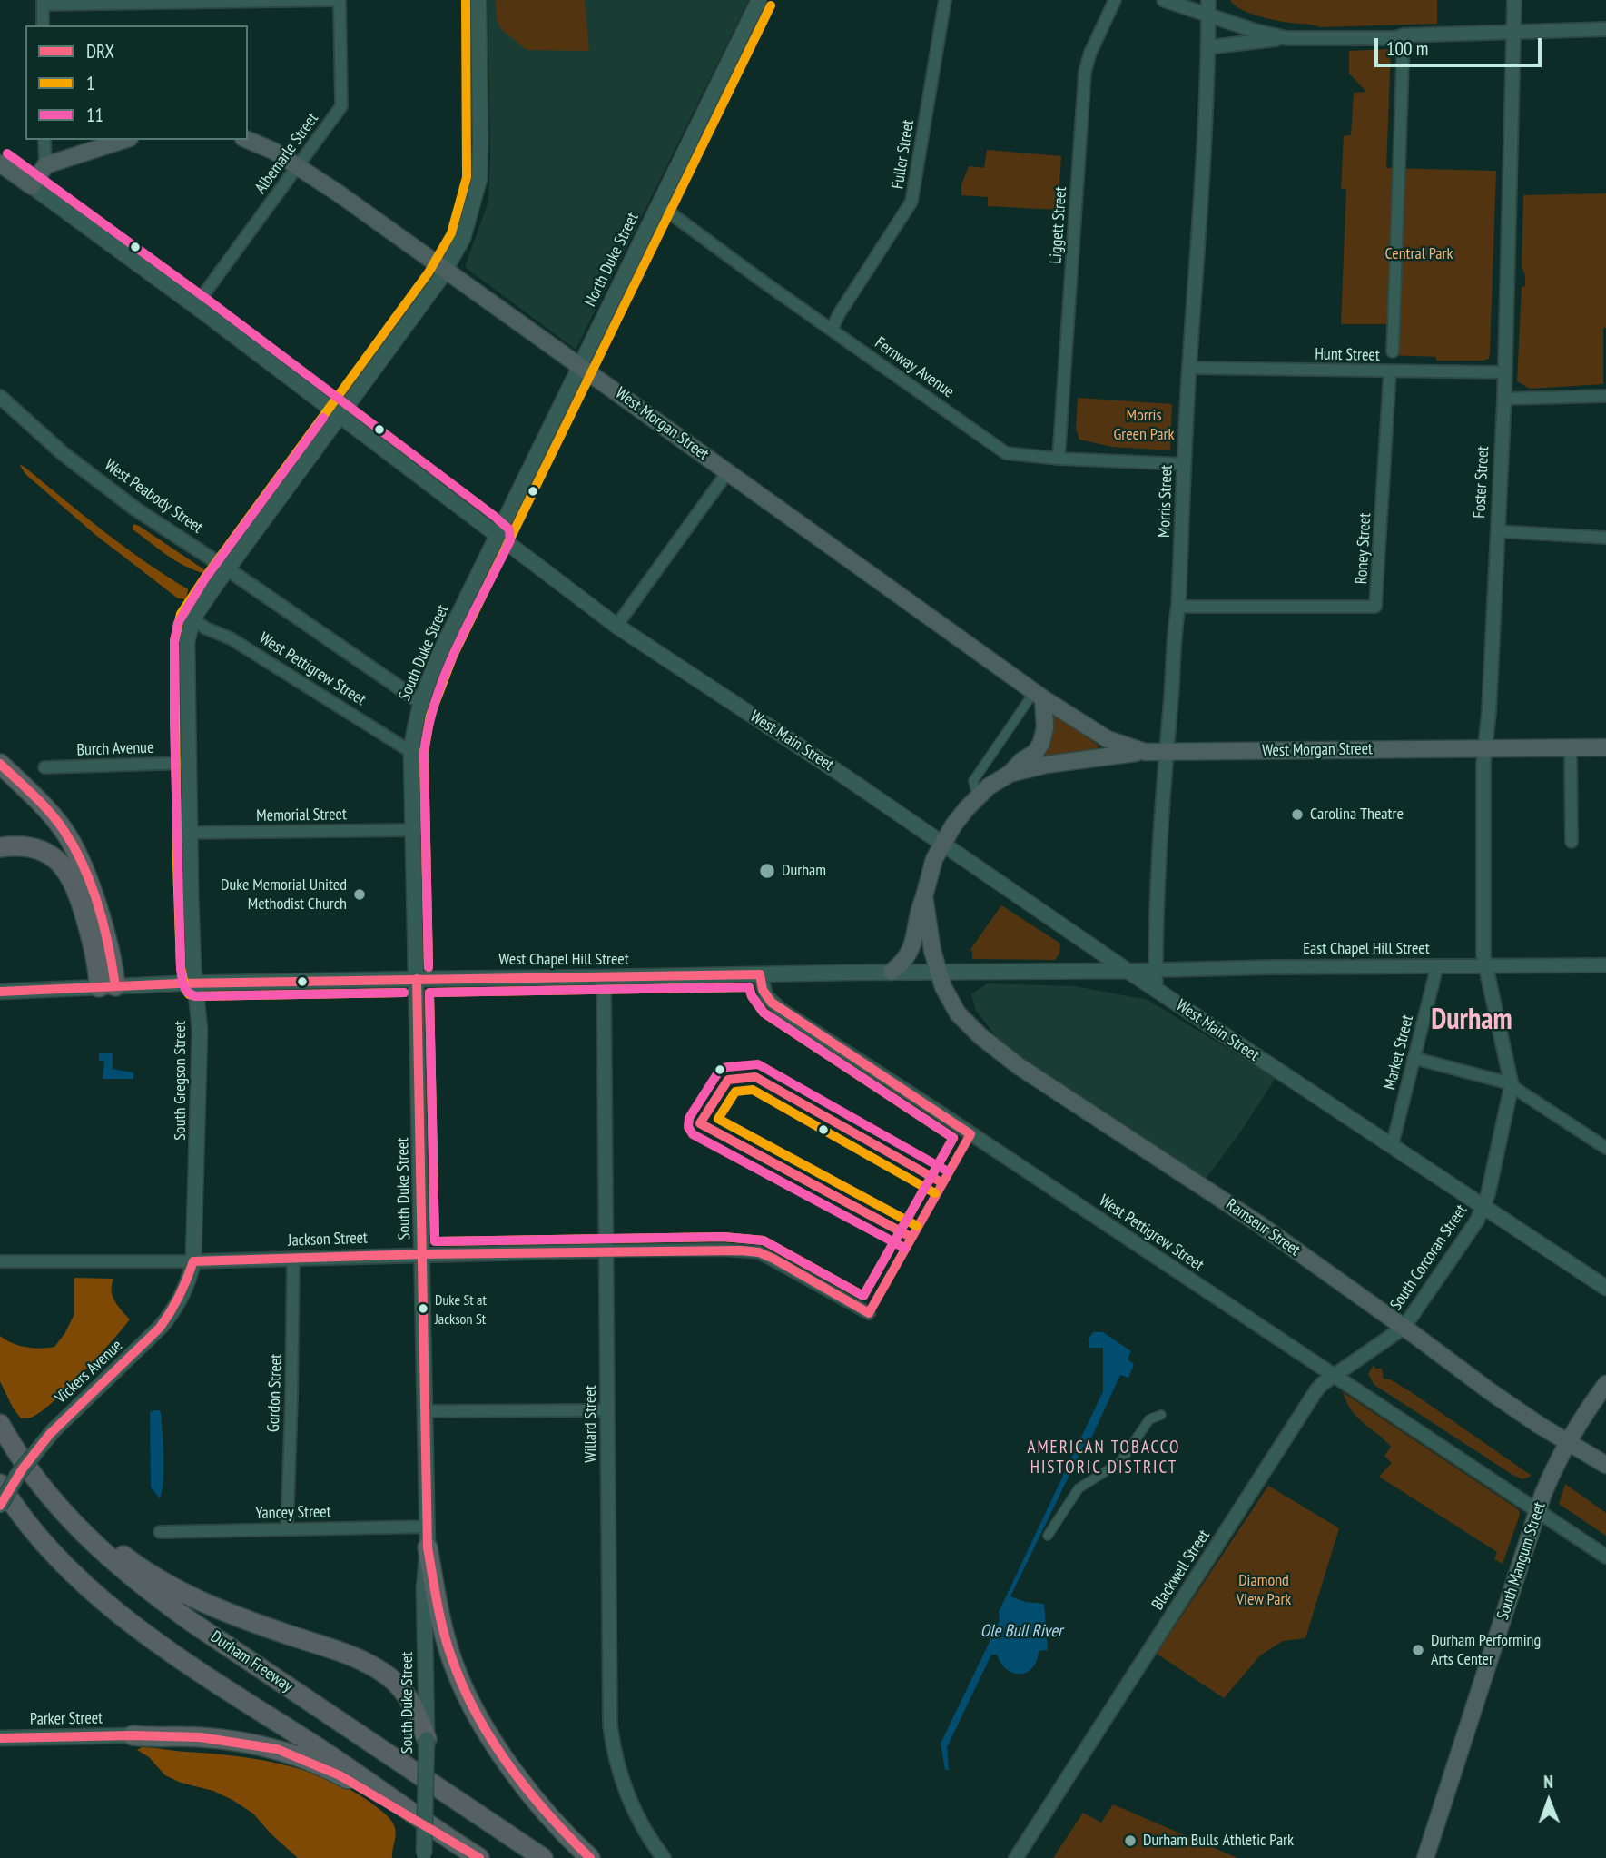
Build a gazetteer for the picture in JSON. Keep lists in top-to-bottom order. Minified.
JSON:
{"streets":{"highway":["Durham Freeway"],"main road":["North Duke Street","West Morgan Street","South Duke Street","West Main Street","West Chapel Hill Street","South Gregson Street","Ramseur Street","Vickers Avenue","South Mangum Street","Parker Street"],"street":["Albemarle Street","Fuller Street","Liggett Street","Hunt Street","Fernway Avenue","Foster Street","West Peabody Street","Morris Street","Roney Street","West Pettigrew Street","Burch Avenue","Memorial Street","East Chapel Hill Street","Market Street","Jackson Street","South Corcoran Street","Gordon Street","Willard Street","Yancey Street","Blackwell Street"]},"crossings":[["Albemarle Street","West Morgan Street"],["Albemarle Street","West Main Street"],["Fuller Street","Fernway Avenue"],["Liggett Street","Fernway Avenue"],["North Duke Street","Fernway Avenue"],["North Duke Street","West Morgan Street"],["North Duke Street","South Duke Street"],["North Duke Street","West Main Street"],["Hunt Street","Foster Street"],["Hunt Street","Morris Street"],["Hunt Street","Roney Street"],["Fernway Avenue","Morris Street"],["West Morgan Street","Foster Street"],["West Morgan Street","Morris Street"],["West Morgan Street","South Gregson Street"],["Foster Street","East Chapel Hill Street"],["Foster Street","South Corcoran Street"],["West Peabody Street","South Duke Street"],["West Peabody Street","South Gregson Street"],["Morris Street","Roney Street"],["Morris Street","West Main Street"],["Morris Street","East Chapel Hill Street"],["South Duke Street","West Pettigrew Street"],["South Duke Street","West Main Street"],["South Duke Street","Memorial Street"],["South Duke Street","West Chapel Hill Street"],["South Duke Street","Jackson Street"],["South Duke Street","Yancey Street"],["West Pettigrew Street","West Chapel Hill Street"],["West Pettigrew Street","South Gregson Street"],["West Pettigrew Street","South Mangum Street"],["West Pettigrew Street","Blackwell Street"],["West Main Street","East Chapel Hill Street"],["West Main Street","West Chapel Hill Street"],["West Main Street","Market Street"],["West Main Street","South Gregson Street"],["West Main Street","South Corcoran Street"],["Burch Avenue","South Gregson Street"],["Memorial Street","South Gregson Street"],["East Chapel Hill Street","West Chapel Hill Street"],["East Chapel Hill Street","Market Street"],["West Chapel Hill Street","South Gregson Street"],["West Chapel Hill Street","Ramseur Street"],["West Chapel Hill Street","Willard Street"],["South Gregson Street","Jackson Street"],["South Gregson Street","Vickers Avenue"],["Ramseur Street","South Corcoran Street"],["Ramseur Street","South Mangum Street"],["Ramseur Street","Blackwell Street"],["Jackson Street","Vickers Avenue"],["Jackson Street","Gordon Street"],["Jackson Street","Willard Street"],["South Corcoran Street","Blackwell Street"],["Gordon Street","Yancey Street"]],"districts":["Durham","AMERICAN TOBACCO HISTORIC DISTRICT"],"water":["Ole Bull River"],"parks":["Central Park","Morris Green Park","Diamond View Park"],"places":["Carolina Theatre","Durham","Duke Memorial United Methodist Church","Duke St at Jackson St","Durham Performing Arts Center","Durham Bulls Athletic Park"],"lines":["transit line 1","transit line 11","transit line DRX"],"legend":["DRX","1","11"],"scale_bar":"100 m","north":"top"}
